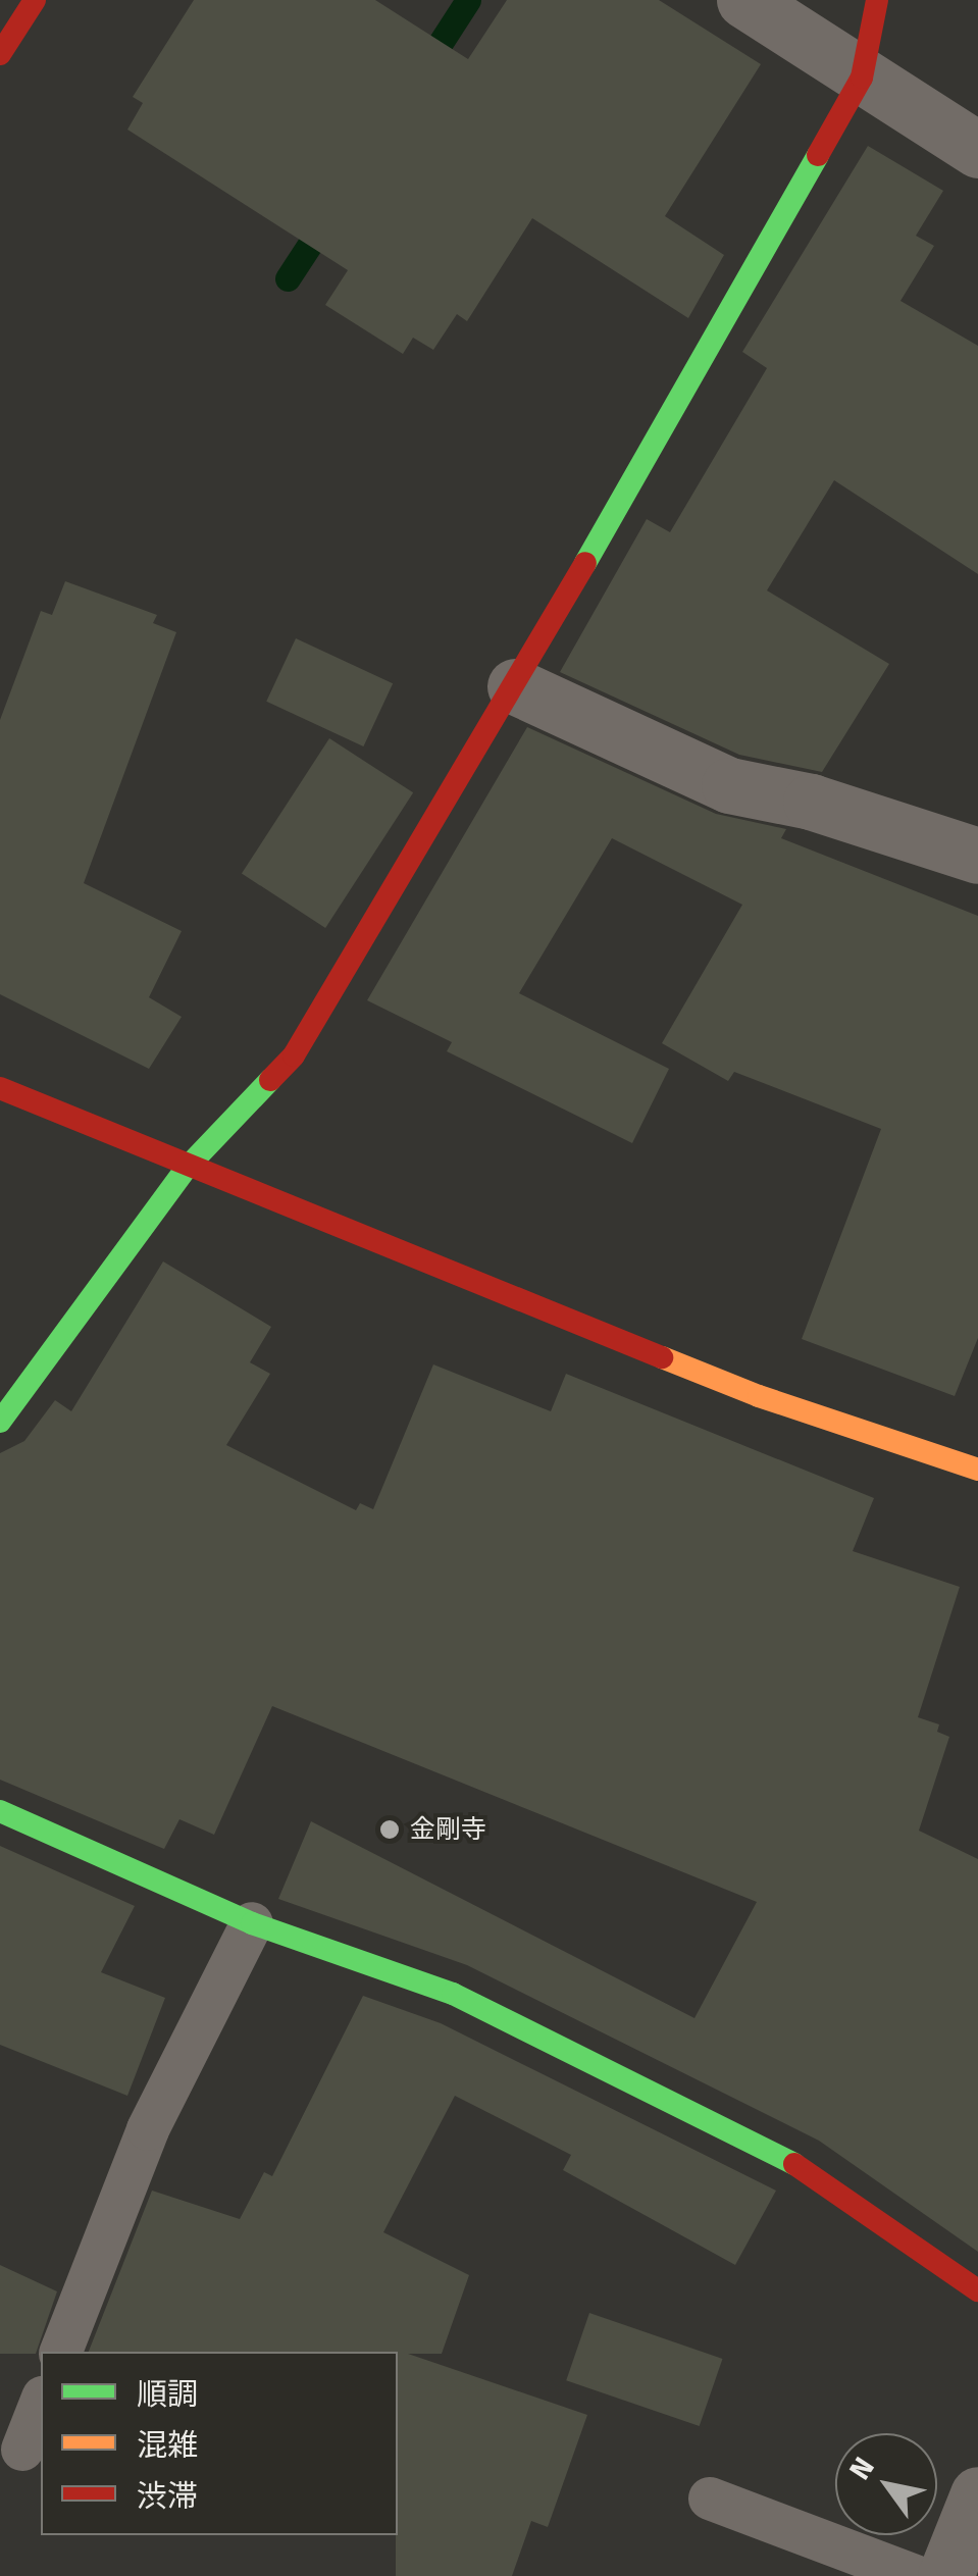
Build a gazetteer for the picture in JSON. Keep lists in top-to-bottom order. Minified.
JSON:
{"places":["金剛寺"],"legend":["順調","混雑","渋滞"],"north":"top left"}
